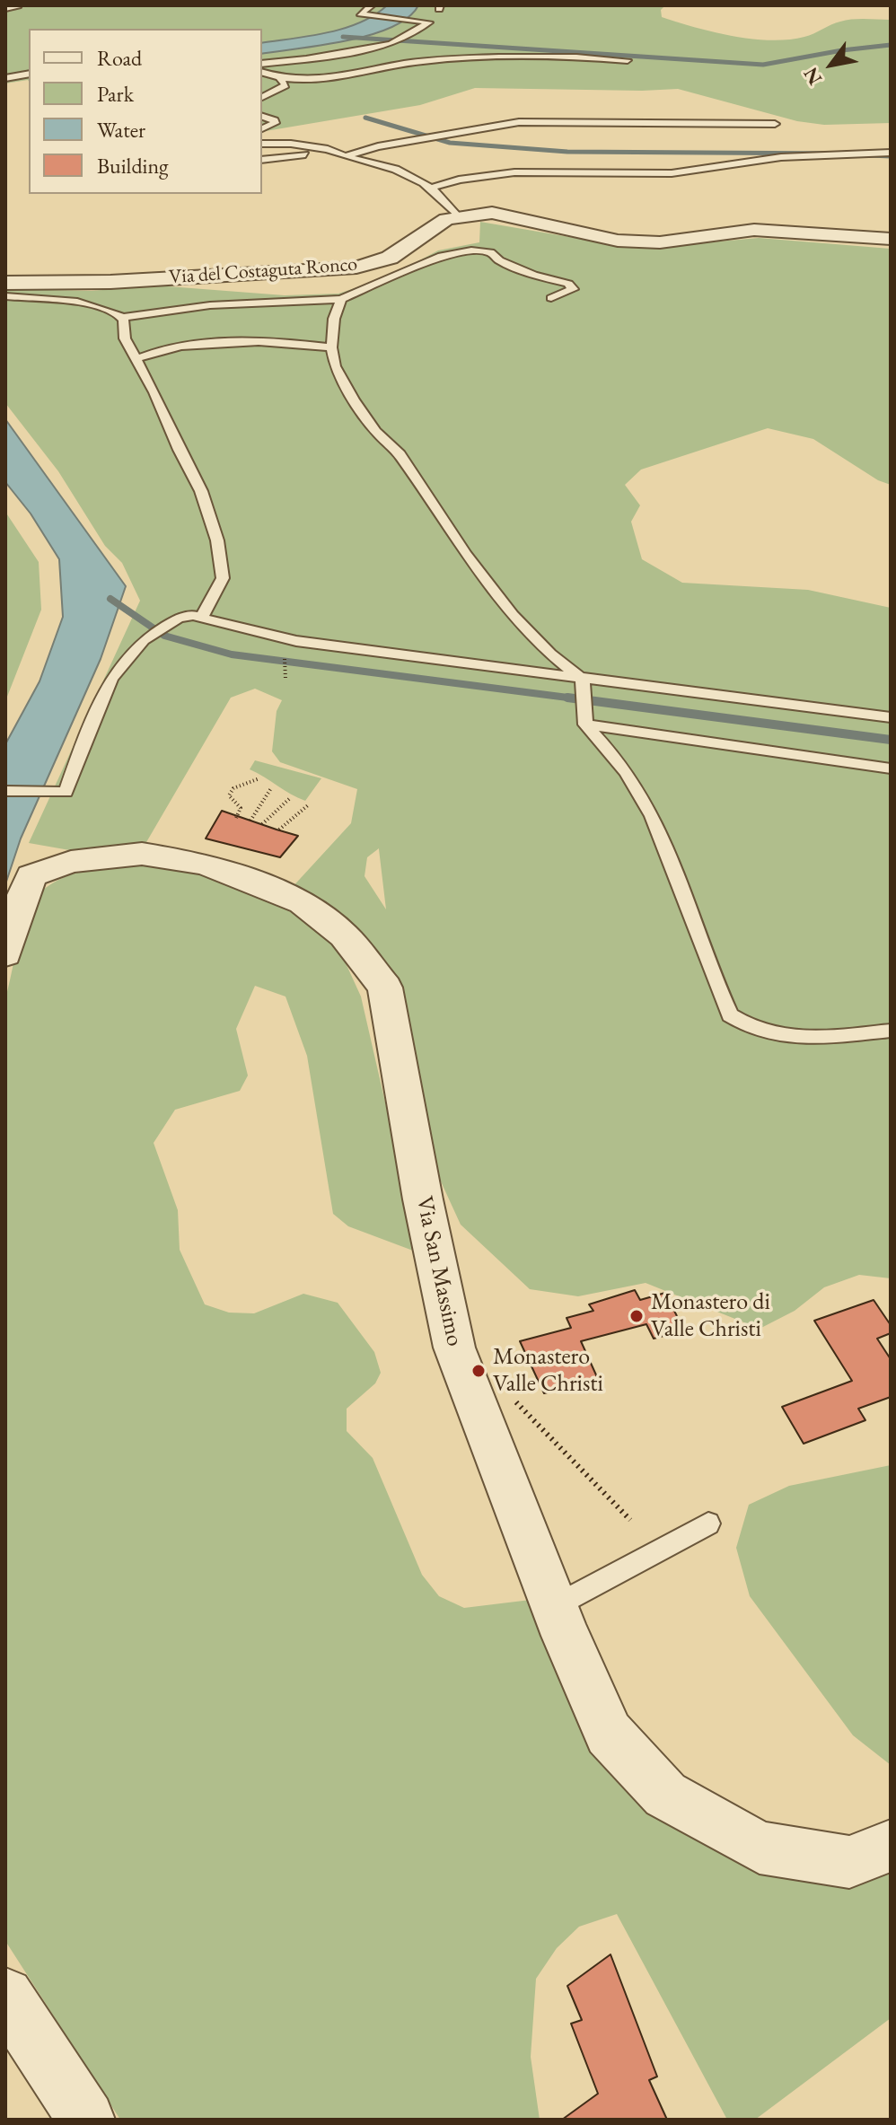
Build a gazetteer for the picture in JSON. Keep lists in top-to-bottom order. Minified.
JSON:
{"streets":{"street":["Via del Costaguta Ronco","Via San Massimo"]},"places":["Monastero di Valle Christi","Monastero Valle Christi"],"legend":["Road","Park","Water","Building"],"north":"bottom left"}
